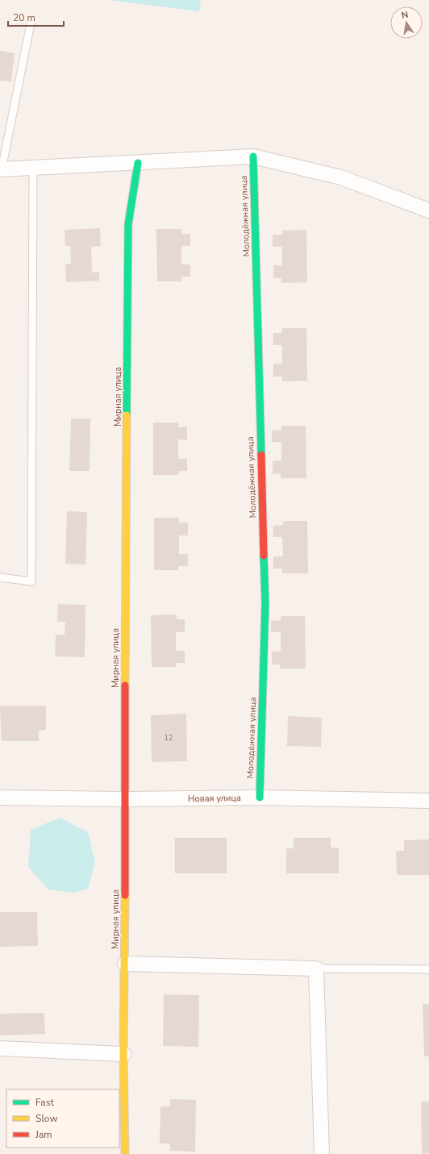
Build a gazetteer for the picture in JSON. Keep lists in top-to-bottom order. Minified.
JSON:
{"streets":{"street":["Молодёжная улица","Мирная улица","Новая улица"]},"crossings":[["Молодёжная улица","Новая улица"],["Мирная улица","Новая улица"]],"house_numbers":["12"],"legend":["Fast","Slow","Jam"],"scale_bar":"20 m","north":"top"}
